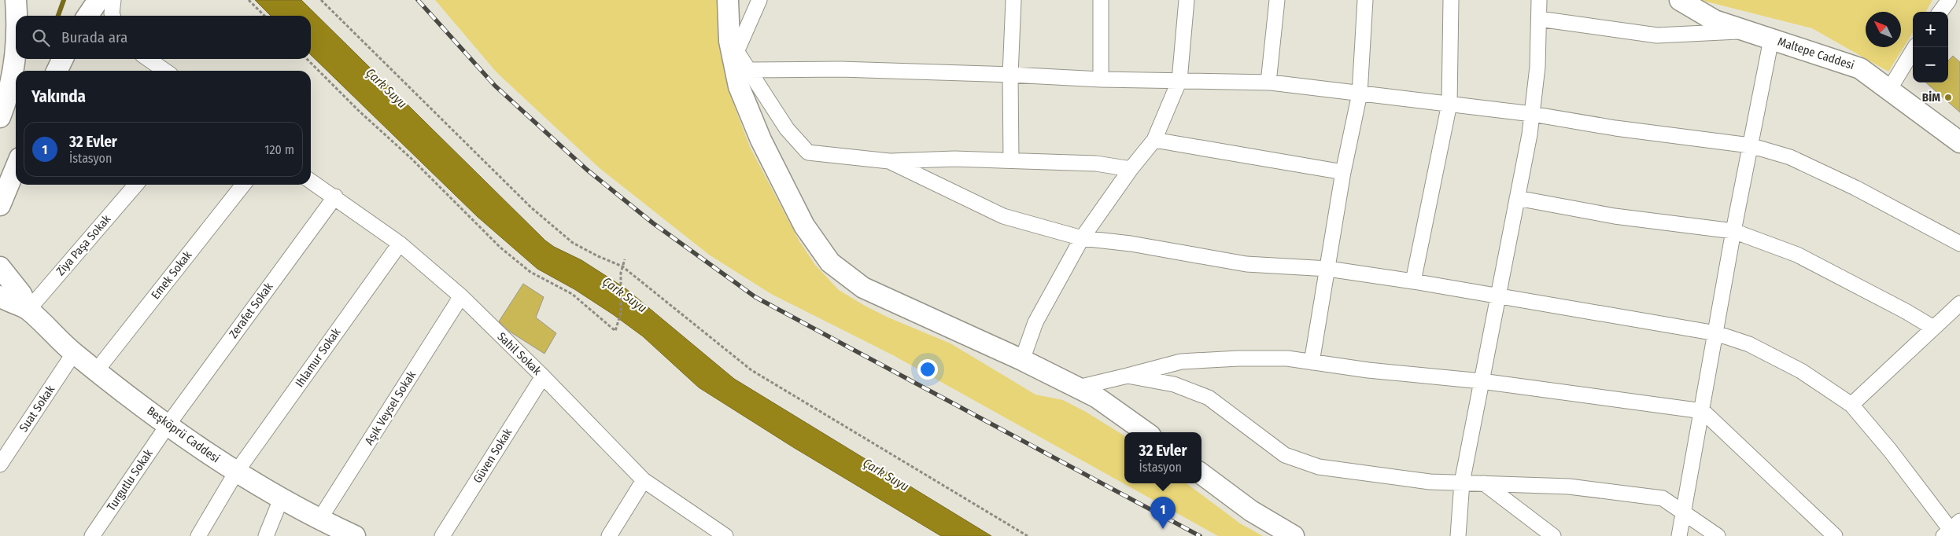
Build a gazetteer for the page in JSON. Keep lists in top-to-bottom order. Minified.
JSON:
{"streets":{"street":["Maltepe Caddesi","Ziya Paşa Sokak","Emek Sokak","Zerafet Sokak","Sahil Sokak","Ihlamur Sokak","Aşık Veysel Sokak","Suat Sokak","Beşköprü Caddesi","Güven Sokak","Turgutlu Sokak"]},"crossings":[["Ziya Paşa Sokak","Beşköprü Caddesi"],["Emek Sokak","Beşköprü Caddesi"],["Zerafet Sokak","Sahil Sokak"],["Zerafet Sokak","Beşköprü Caddesi"],["Zerafet Sokak","Turgutlu Sokak"],["Sahil Sokak","Ihlamur Sokak"],["Sahil Sokak","Aşık Veysel Sokak"],["Sahil Sokak","Güven Sokak"],["Ihlamur Sokak","Beşköprü Caddesi"],["Aşık Veysel Sokak","Beşköprü Caddesi"],["Suat Sokak","Beşköprü Caddesi"],["Beşköprü Caddesi","Turgutlu Sokak"]],"water":["Çark Suyu"],"places":["BİM"],"north":"top left","page":{"map_buttons":["+","−"],"search":"Burada ara","heading":"Yakında","list":[{"mark":"1","name":"32 Evler","note":"İstasyon","value":"120 m"}],"popup":["32 Evler","İstasyon"],"pins":"1"}}
